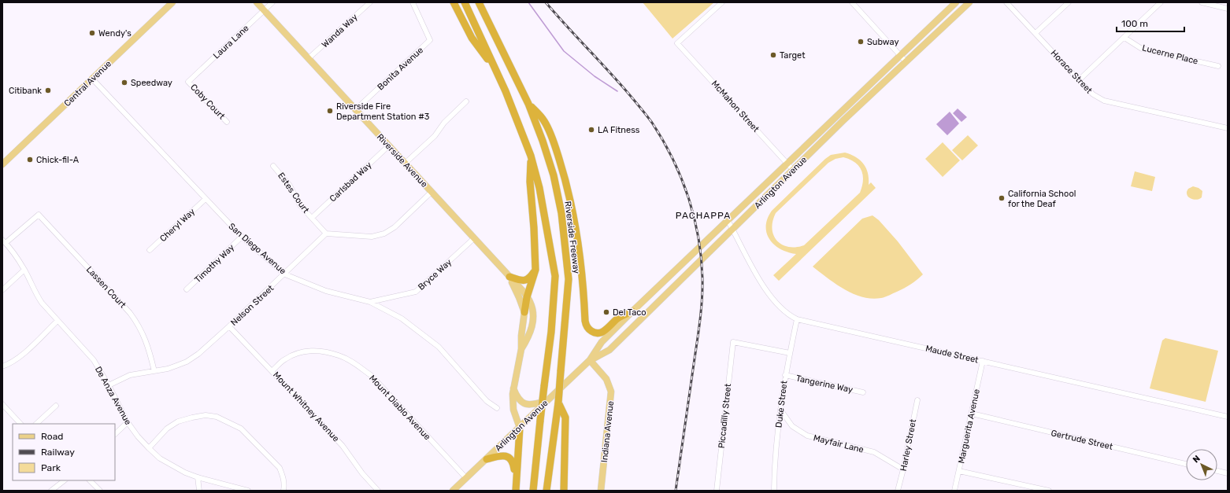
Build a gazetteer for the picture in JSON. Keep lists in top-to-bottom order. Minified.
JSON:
{"streets":{"highway":["Riverside Freeway"],"main road":["Central Avenue","Riverside Avenue","Arlington Avenue","Indiana Avenue"],"street":["Wanda Way","Laura Lane","Lucerne Place","Bonita Avenue","Horace Street","Coby Court","McMahon Street","Carlsbad Way","Estes Court","Cheryl Way","San Diego Avenue","Timothy Way","Bryce Way","Lassen Court","Nelson Street","Maude Street","Tangerine Way","De Anza Avenue","Duke Street","Mount Whitney Avenue","Mount Diablo Avenue","Piccadilly Street","Marguerita Avenue","Gertrude Street","Mayfair Lane","Harley Street"]},"crossings":[["Wanda Way","Riverside Avenue"],["Laura Lane","Coby Court"],["Laura Lane","Riverside Avenue"],["Bonita Avenue","Riverside Avenue"],["Central Avenue","San Diego Avenue"],["McMahon Street","Arlington Avenue"],["Riverside Avenue","Carlsbad Way"],["Riverside Avenue","Arlington Avenue"],["Riverside Avenue","Bryce Way"],["Carlsbad Way","Estes Court"],["Arlington Avenue","Maude Street"],["Arlington Avenue","Mount Diablo Avenue"],["Arlington Avenue","Indiana Avenue"],["Estes Court","Nelson Street"],["Cheryl Way","San Diego Avenue"],["San Diego Avenue","Timothy Way"],["San Diego Avenue","Bryce Way"],["San Diego Avenue","Nelson Street"],["Lassen Court","Nelson Street"],["Lassen Court","De Anza Avenue"],["Nelson Street","De Anza Avenue"],["Nelson Street","Mount Whitney Avenue"],["Maude Street","Duke Street"],["Maude Street","Marguerita Avenue"],["Tangerine Way","Duke Street"],["Duke Street","Piccadilly Street"],["Duke Street","Mayfair Lane"],["Mount Whitney Avenue","Mount Diablo Avenue"],["Marguerita Avenue","Gertrude Street"],["Mayfair Lane","Harley Street"]],"districts":["PACHAPPA"],"places":["Wendy's","Subway","Target","Speedway","Citibank","Riverside Fire Department Station #3","LA Fitness","Chick-fil-A","California School for the Deaf","Del Taco"],"legend":["Road","Railway","Park"],"scale_bar":"100 m","north":"top left"}
